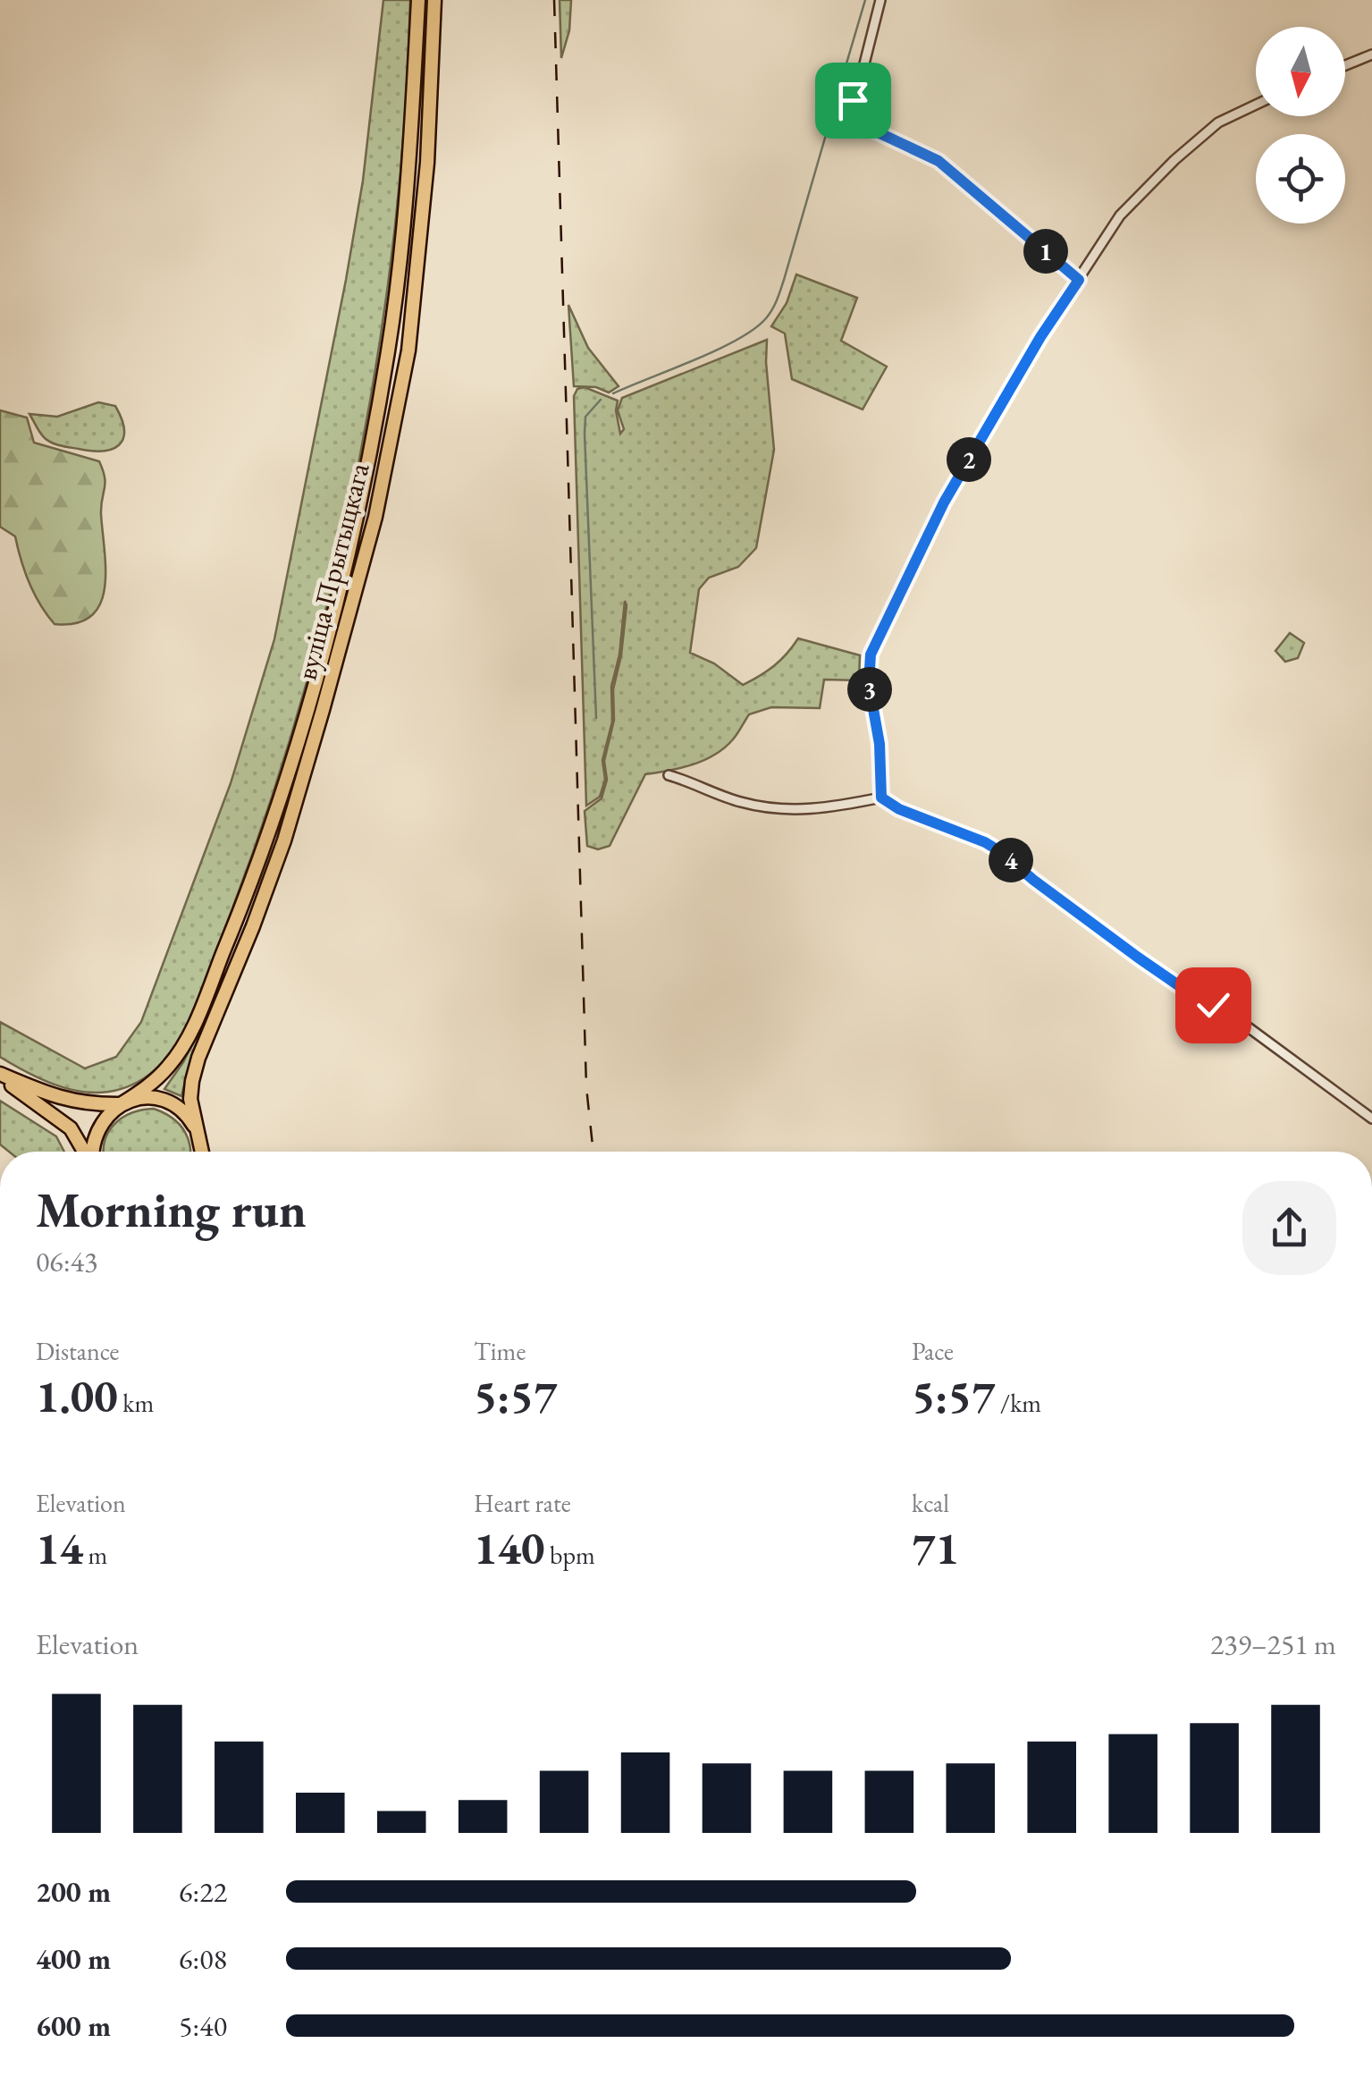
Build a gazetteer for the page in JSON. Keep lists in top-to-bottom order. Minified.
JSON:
{"streets":{"main road":["вуліца Прытыцкага"]},"north":"bottom","page":{"pins":["1","2","3","4"],"heading":["Morning run","06:43"],"stats":[["Distance","1.00 km"],["Time","5:57"],["Pace","5:57 /km"],["Elevation","14 m"],["Heart rate","140 bpm"],["kcal","71"]],"chart":["Elevation","239–251 m"],"list":[{"name":"200 m","note":"6:22"},{"name":"400 m","note":"6:08"},{"name":"600 m","note":"5:40"}]}}
